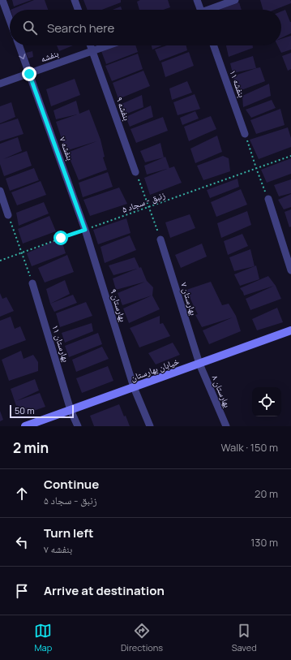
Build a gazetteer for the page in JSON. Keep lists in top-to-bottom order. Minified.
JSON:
{"streets":{"street":["بنفشه","بنفشه ۱۱","بنفشه ۹","بنفشه ۷","بهارستان ۷","بهارستان ۹","بهارستان ۱۱","خیابان بهارستان","بهارستان ۸"],"path":["زنبق - سجاد ۵"]},"crossings":[["بنفشه","بنفشه ۹"],["بنفشه","بنفشه ۷"],["بنفشه ۷","زنبق - سجاد ۵"],["بنفشه ۷","بهارستان ۹"],["زنبق - سجاد ۵","بهارستان ۹"],["بهارستان ۷","خیابان بهارستان"],["بهارستان ۷","بهارستان ۸"],["بهارستان ۹","خیابان بهارستان"],["بهارستان ۱۱","خیابان بهارستان"],["خیابان بهارستان","بهارستان ۸"]],"scale_bar":"50 m","page":{"search":"Search here","scale":"50 m","heading":["2 min","Walk · 150 m"],"list":[["Continue","زنبق - سجاد ۵","20 m"],["Turn left","بنفشه ۷","130 m"],"Arrive at destination"],"nav":["Map","Directions","Saved"]}}
